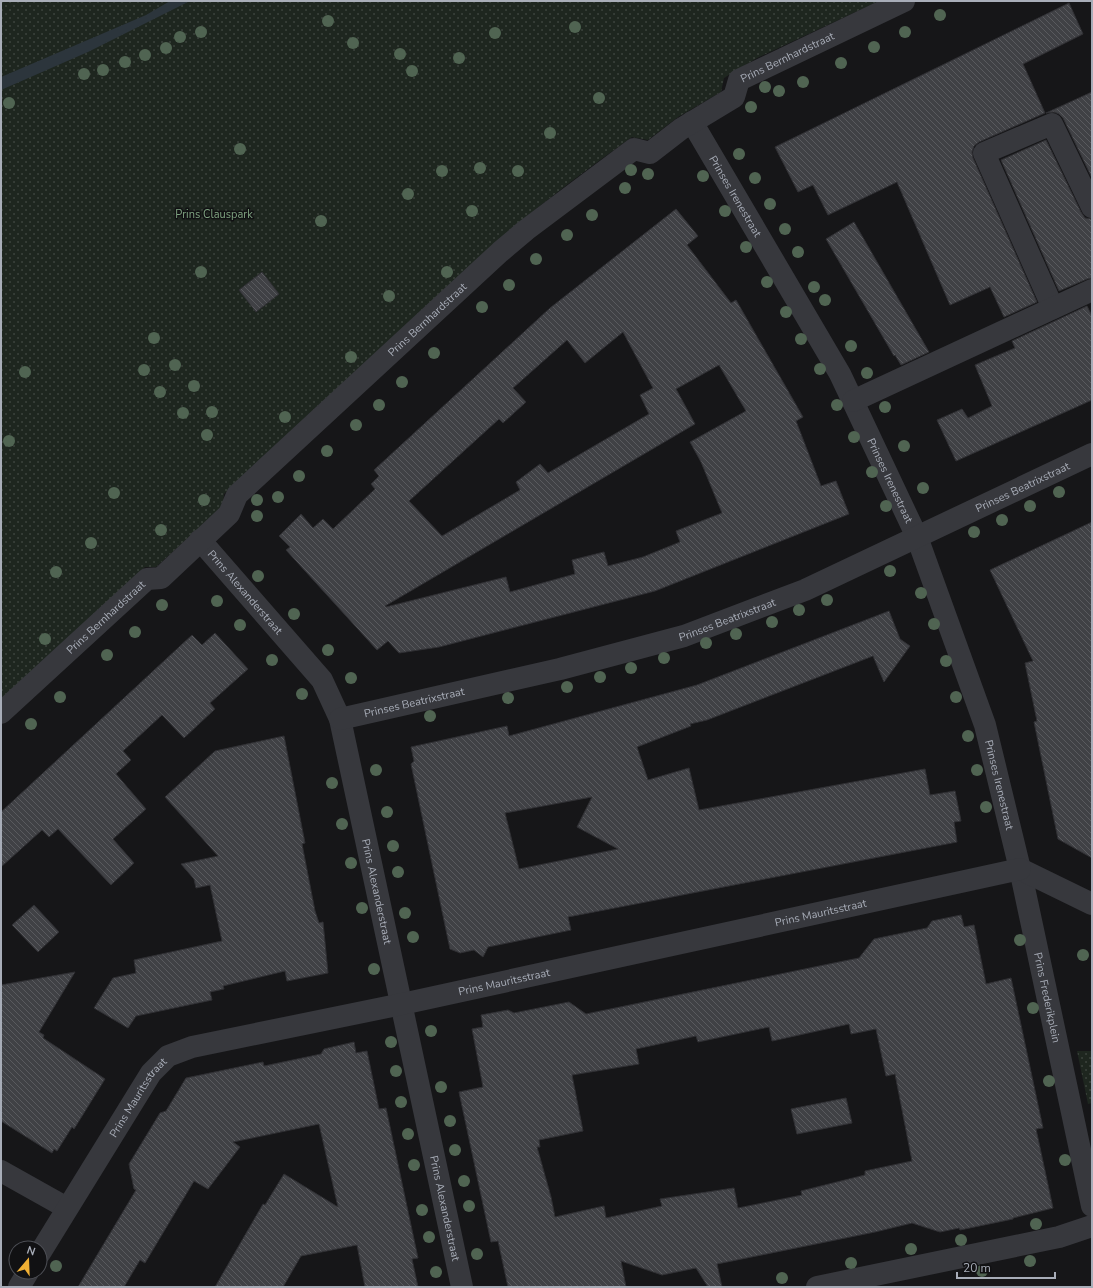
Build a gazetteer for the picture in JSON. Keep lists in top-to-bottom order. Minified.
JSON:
{"streets":{"street":["Prins Bernhardstraat","Prinses Irenestraat","Prinses Beatrixstraat","Prins Alexanderstraat","Prins Mauritsstraat","Prins Frederikplein"]},"crossings":[["Prins Bernhardstraat","Prinses Irenestraat"],["Prins Bernhardstraat","Prins Alexanderstraat"],["Prinses Irenestraat","Prinses Beatrixstraat"],["Prinses Irenestraat","Prins Mauritsstraat"],["Prinses Irenestraat","Prins Frederikplein"],["Prinses Beatrixstraat","Prins Alexanderstraat"],["Prins Alexanderstraat","Prins Mauritsstraat"],["Prins Mauritsstraat","Prins Frederikplein"]],"parks":["Prins Clauspark"],"scale_bar":"20 m","north":"top"}
